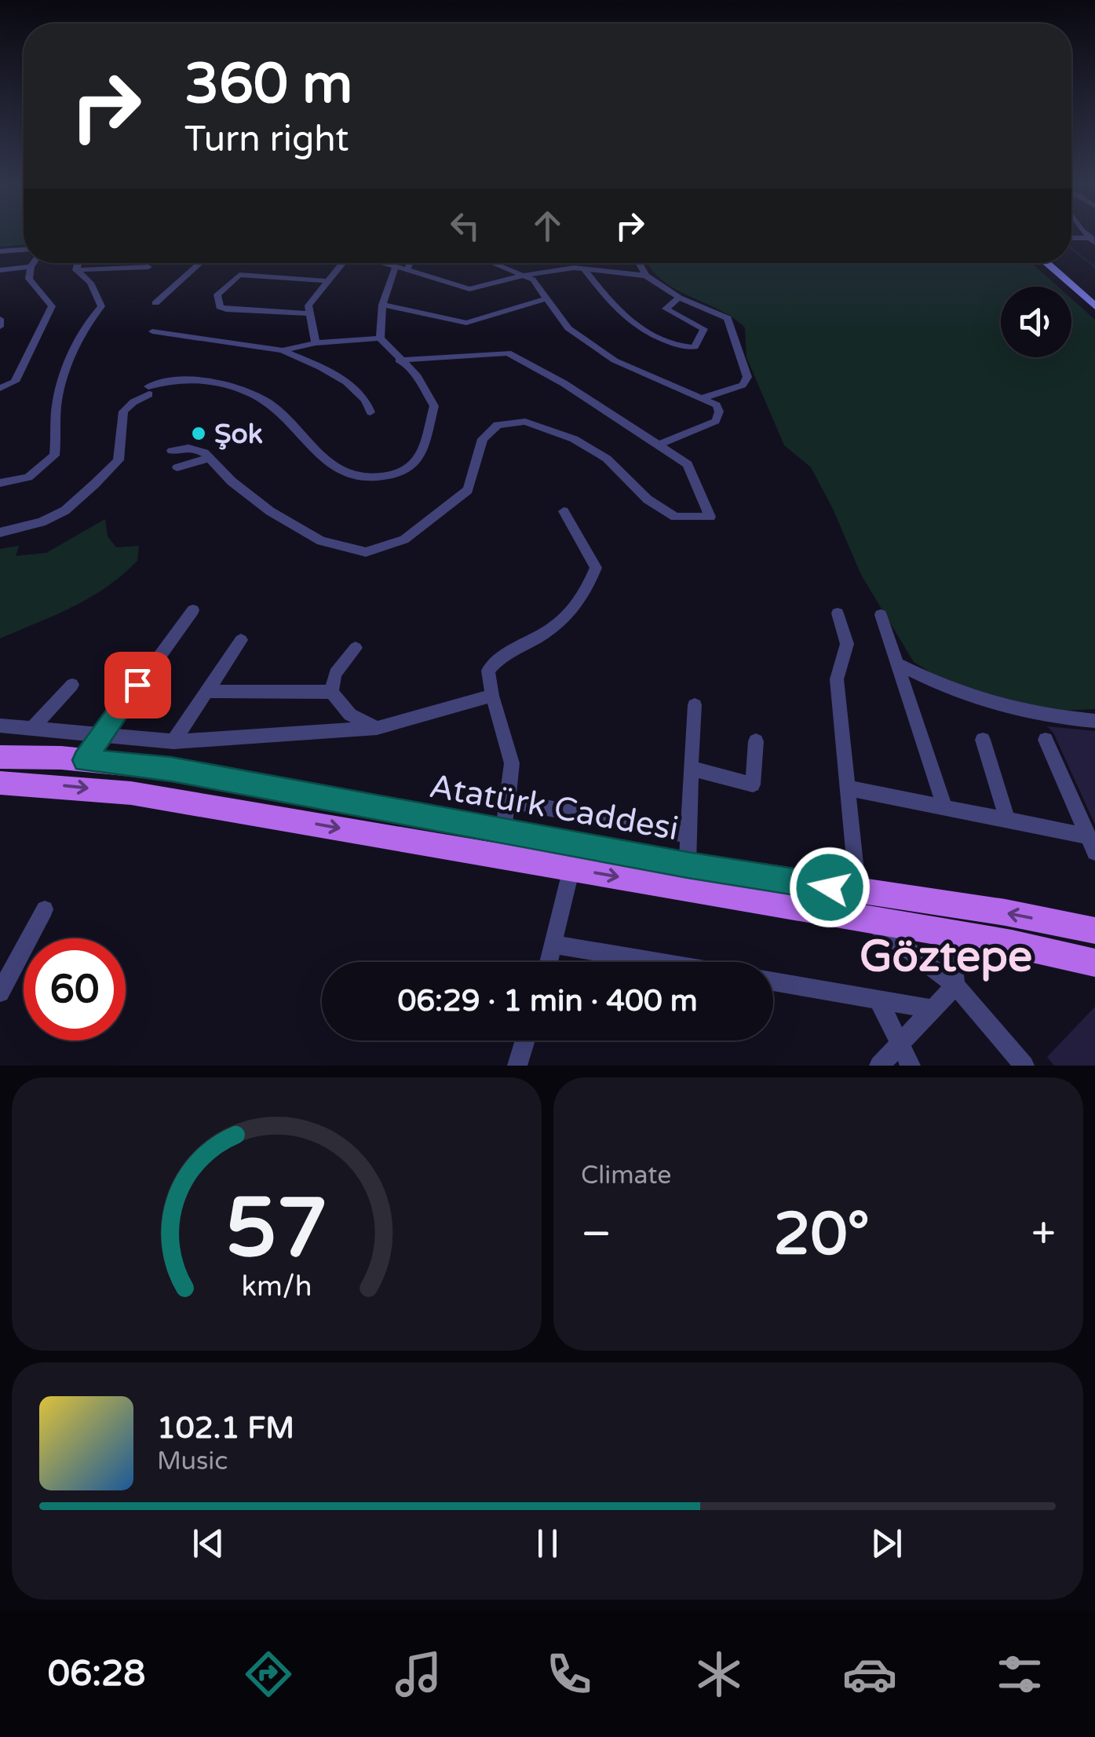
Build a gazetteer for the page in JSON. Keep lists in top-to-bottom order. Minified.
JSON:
{"streets":{"main road":["Atatürk Caddesi"]},"districts":["Göztepe"],"places":["Şok"],"page":{"turn":["360 m","Turn right"],"limit":"60","trip":"06:29 · 1 min · 400 m","tile":"Climate","heat":["−","20°","+"],"song":["102.1 FM","Music"],"tabs":"06:28","gauge":["57","km/h"]}}
